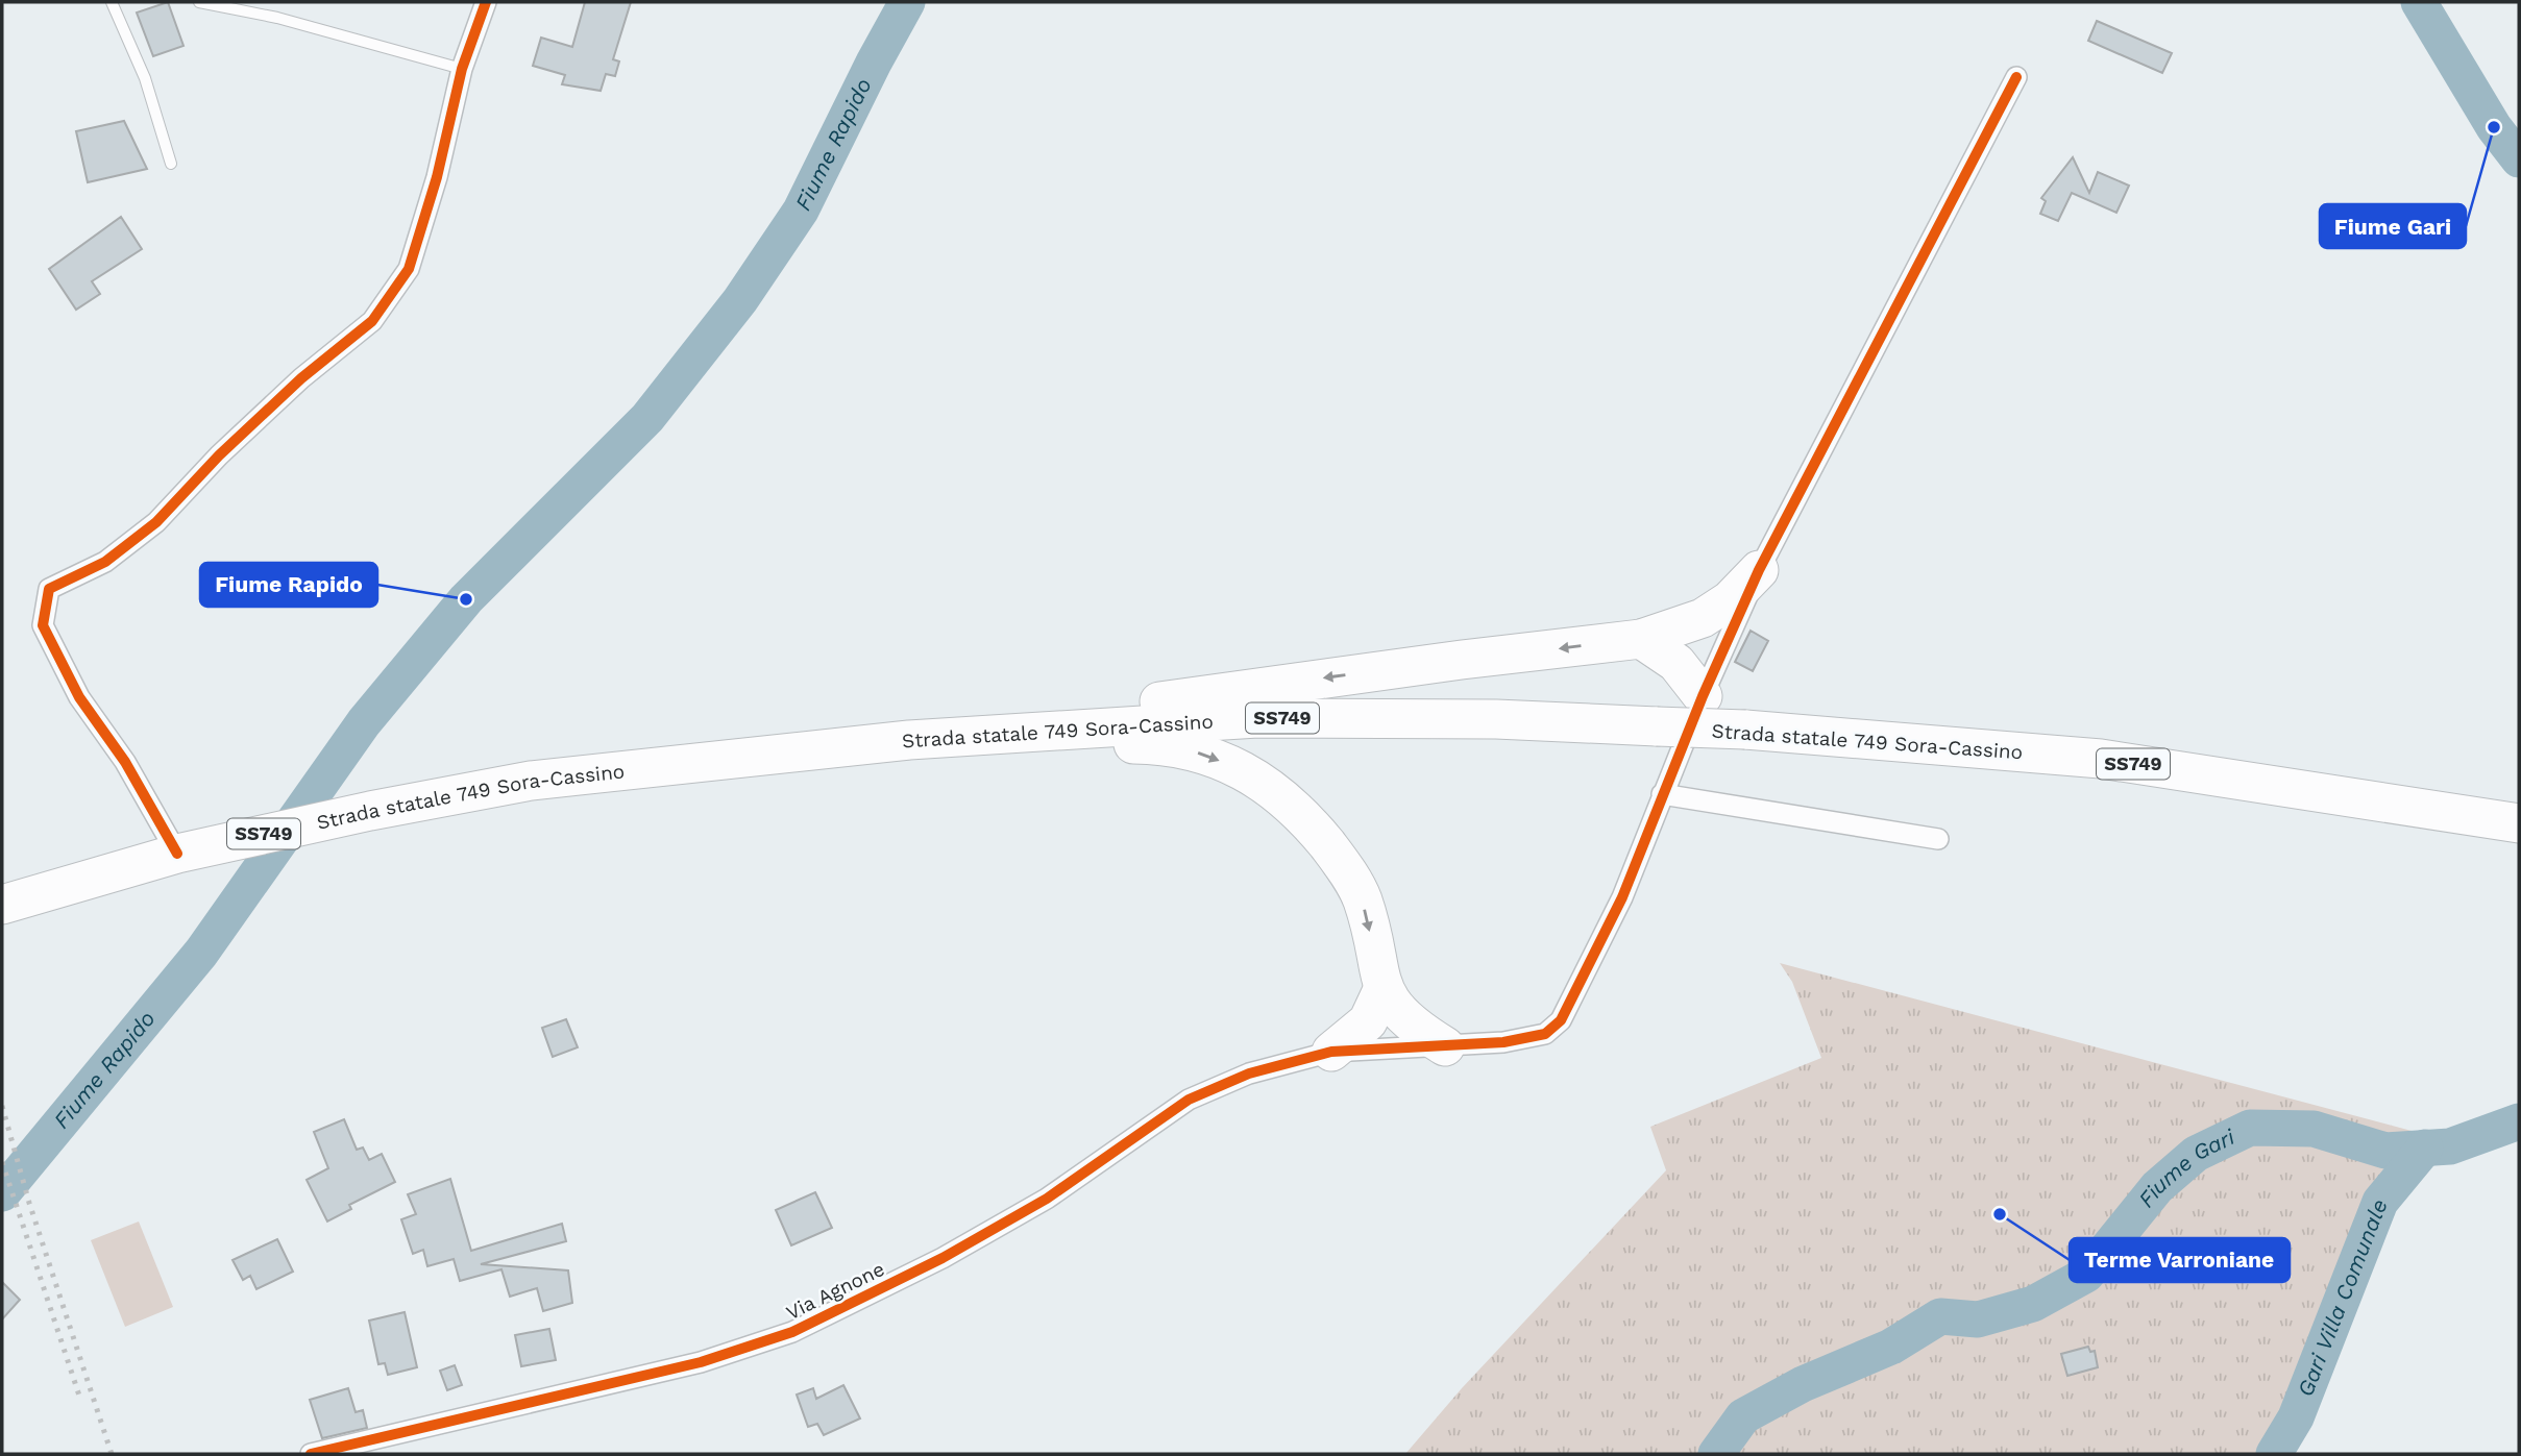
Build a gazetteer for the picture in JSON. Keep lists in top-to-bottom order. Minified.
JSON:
{"streets":{"highway":["SS749","Strada statale 749 Sora-Cassino"],"street":["Via Agnone"]},"water":["Fiume Rapido","Fiume Gari","Gari Villa Comunale"],"places":["Fiume Gari","Fiume Rapido","Terme Varroniane"]}
